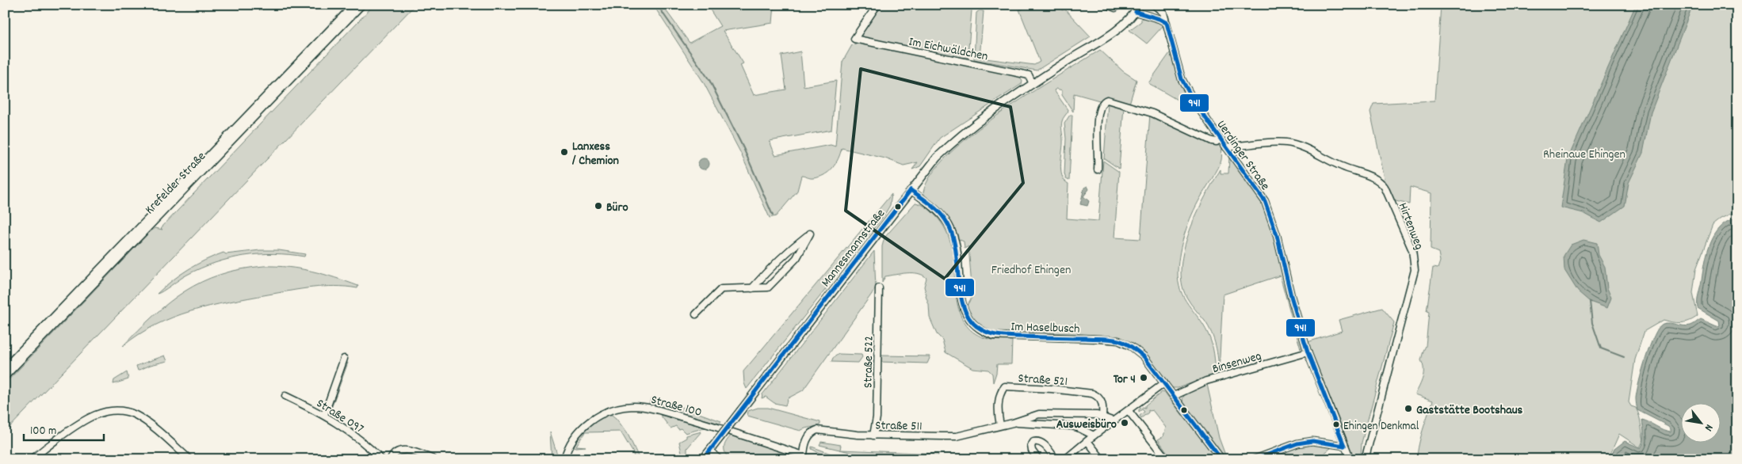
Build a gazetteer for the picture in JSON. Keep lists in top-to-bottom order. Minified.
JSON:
{"streets":{"main road":["Krefelder Straße","Mannesmannstraße"],"street":["Im Eichwäldchen","Uerdinger Straße","Hirtenweg","Im Haselbusch","Binsenweg","Straße 522","Straße 521","Straße 100","Straße 097","Straße 511"]},"crossings":[["Im Eichwäldchen","Mannesmannstraße"],["Uerdinger Straße","Hirtenweg"],["Uerdinger Straße","Binsenweg"],["Mannesmannstraße","Im Haselbusch"],["Im Haselbusch","Binsenweg"],["Straße 522","Straße 511"],["Straße 521","Straße 511"],["Straße 100","Straße 511"]],"parks":["Rheinaue Ehingen","Friedhof Ehingen"],"places":["Lanxess / Chemion","Büro","Tor 4","Gaststätte Bootshaus","Ausweisbüro","Ehingen Denkmal"],"lines":["transit line 941"],"scale_bar":"100 m","north":"bottom right"}
